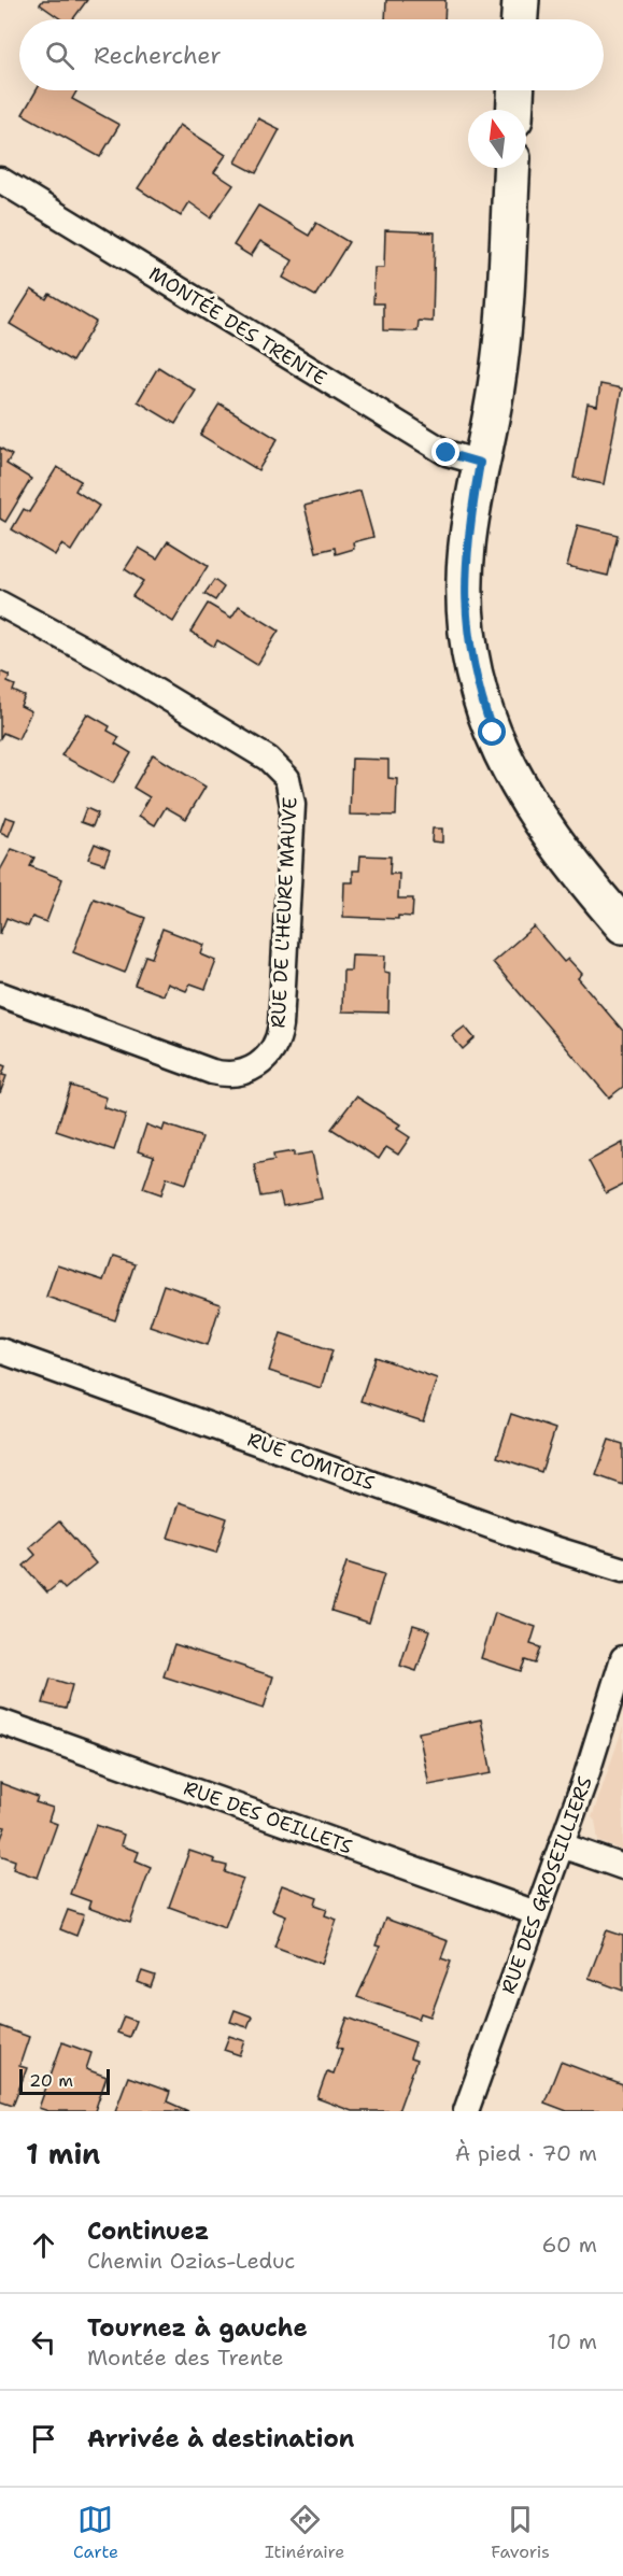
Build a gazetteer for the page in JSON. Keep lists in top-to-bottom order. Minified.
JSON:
{"streets":{"street":["MONTÉE DES TRENTE","RUE DE L'HEURE MAUVE","RUE COMTOIS","RUE DES OEILLETS","RUE DES GROSEILLIERS"]},"crossings":[["RUE DES OEILLETS","RUE DES GROSEILLIERS"]],"scale_bar":"20 m","north":"top","page":{"search":"Rechercher","scale":"20 m","heading":["1 min","À pied · 70 m"],"list":[["Continuez","Chemin Ozias-Leduc","60 m"],["Tournez à gauche","Montée des Trente","10 m"],"Arrivée à destination"],"nav":["Carte","Itinéraire","Favoris"]}}
